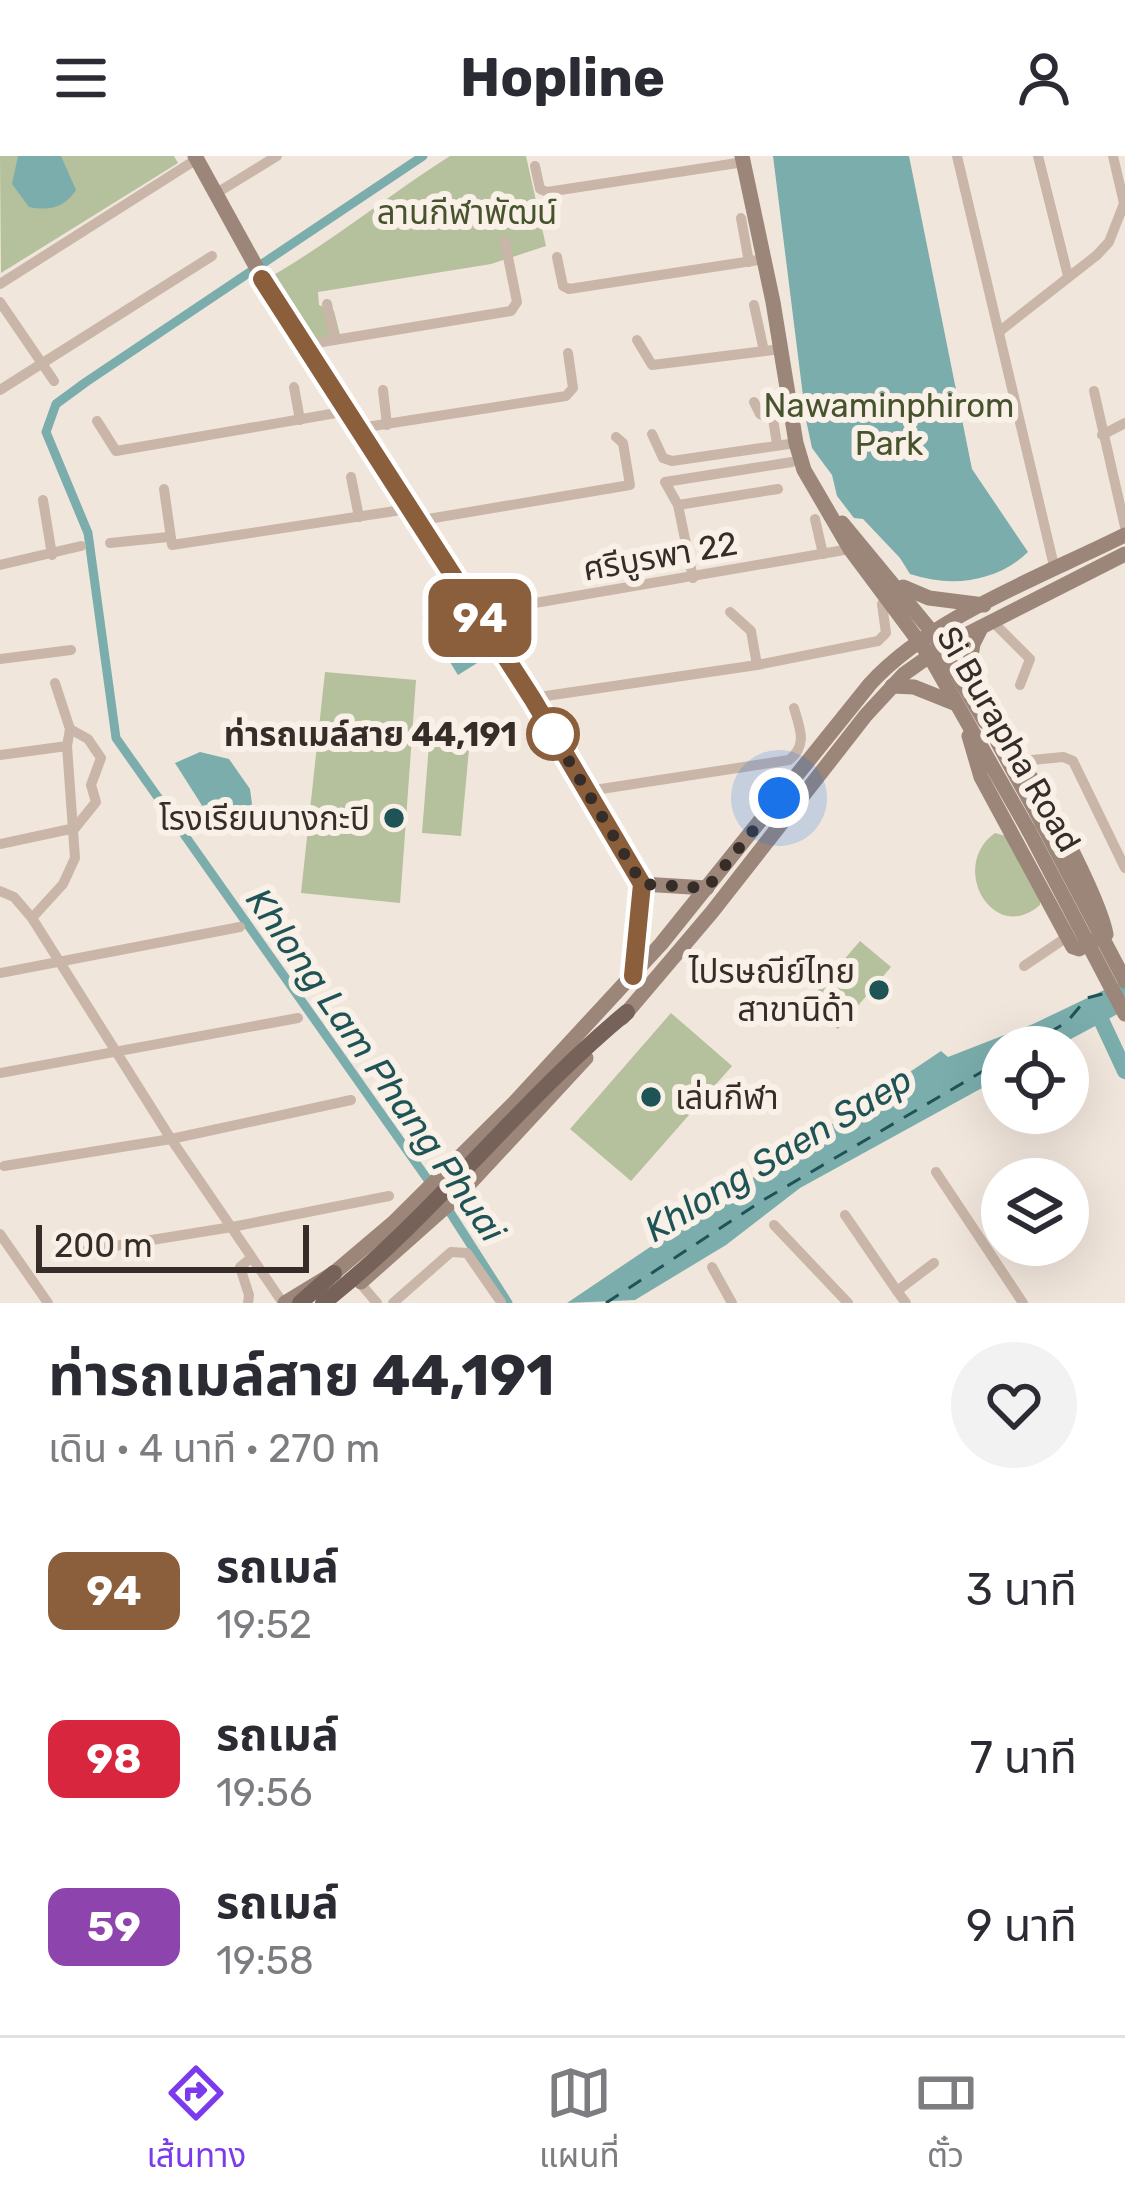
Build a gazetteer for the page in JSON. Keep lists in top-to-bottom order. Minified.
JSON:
{"streets":{"street":["ศรีบูรพา 22","Si Burapha Road"]},"crossings":[["ศรีบูรพา 22","Si Burapha Road"]],"water":["Khlong Lam Phang Phuai","Khlong Saen Saep"],"parks":["ลานกีฬาพัฒน์","Nawaminphirom Park"],"places":["ท่ารถเมล์สาย 44,191","โรงเรียนบางกะปิ","ไปรษณีย์ไทย สาขานิด้า","เล่นกีฬา"],"lines":["bus line 94"],"scale_bar":"200 m","page":{"header":"Hopline","on_map":"94","scale":"200 m","heading":["ท่ารถเมล์สาย 44,191","เดิน · 4 นาที · 270 m"],"list":[{"mark":"94","name":"รถเมล์","note":"19:52","value":"3 นาที"},{"mark":"98","name":"รถเมล์","note":"19:56","value":"7 นาที"},{"mark":"59","name":"รถเมล์","note":"19:58","value":"9 นาที"}],"tabs":["เส้นทาง","แผนที่","ตั๋ว"]}}
